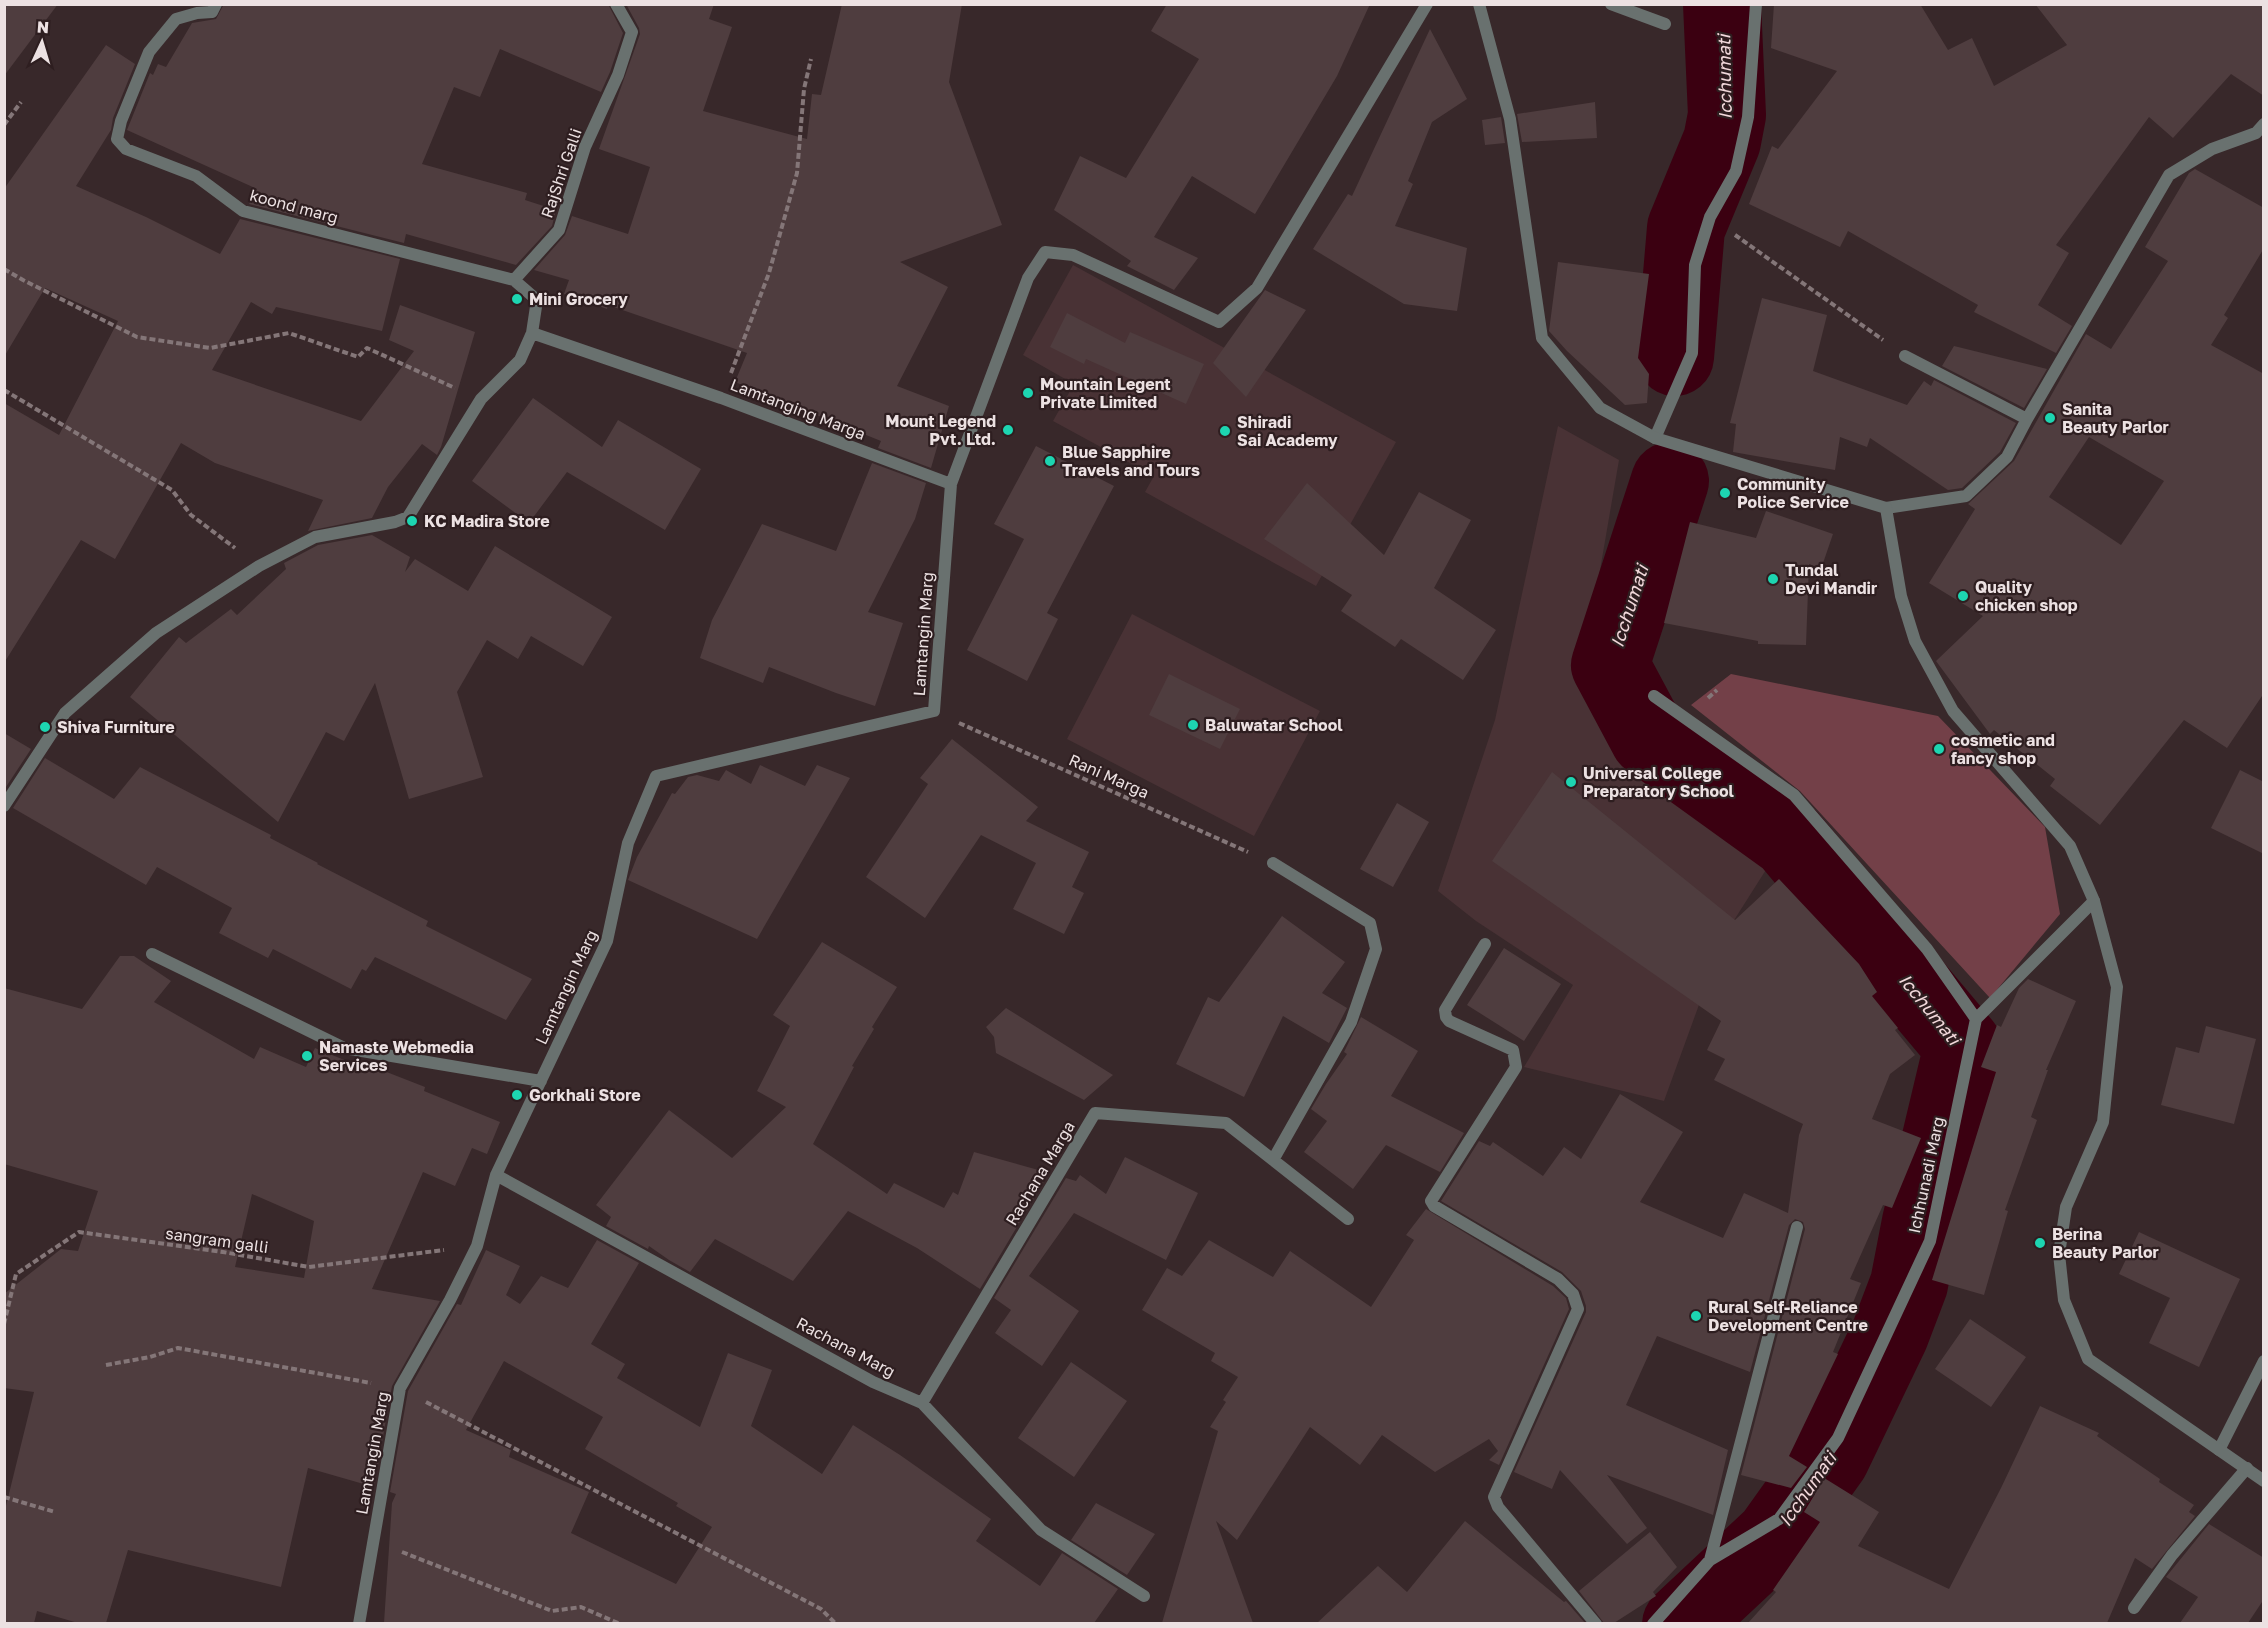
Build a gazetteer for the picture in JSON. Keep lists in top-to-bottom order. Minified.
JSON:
{"streets":{"street":["RajShri Galli","koond marg","Lamtanging Marga","Lamtangin Marg","Rachana Marga","Ichhunadi Marg","Rachana Marg"],"path":["Rani Marga","sangram galli"]},"crossings":[["RajShri Galli","koond marg"],["Lamtanging Marga","Lamtangin Marg"],["Lamtangin Marg","Rani Marga"],["Lamtangin Marg","sangram galli"],["Lamtangin Marg","Rachana Marg"],["Rachana Marga","Rachana Marg"]],"water":["Icchumati"],"places":["Mini Grocery","Mountain Legent Private Limited","Sanita Beauty Parlor","Mount Legend Pvt. Ltd.","Shiradi Sai Academy","Blue Sapphire Travels and Tours","Community Police Service","KC Madira Store","Tundal Devi Mandir","Quality chicken shop","Baluwatar School","Shiva Furniture","cosmetic and fancy shop","Universal College Preparatory School","Namaste Webmedia Services","Gorkhali Store","Berina Beauty Parlor","Rural Self-Reliance Development Centre"],"north":"top"}
